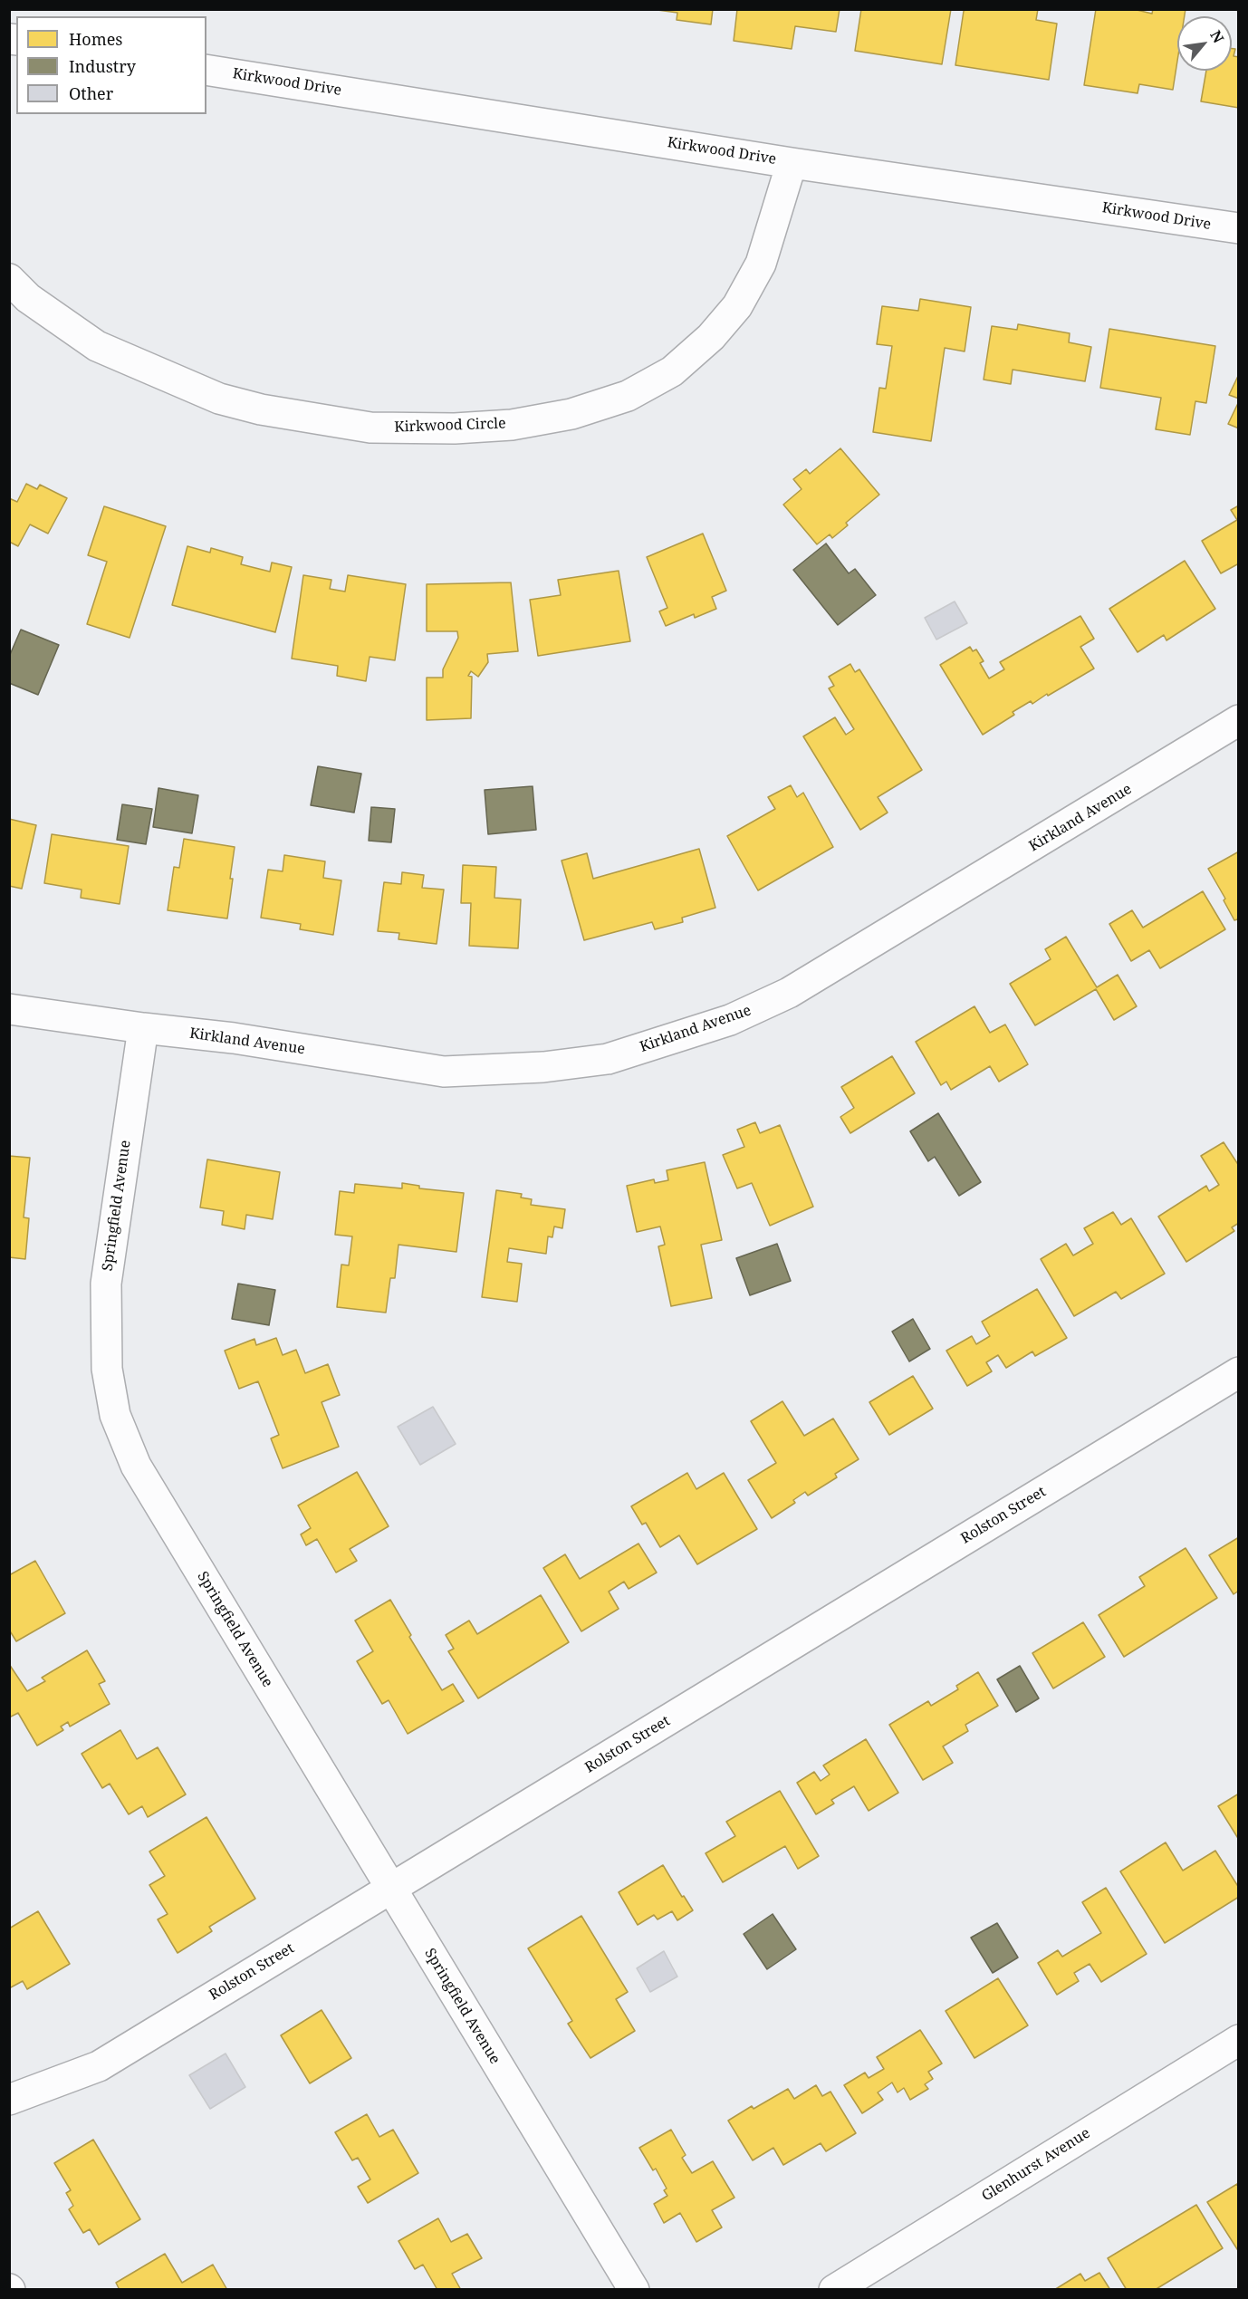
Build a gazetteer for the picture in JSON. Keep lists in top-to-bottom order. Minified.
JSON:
{"streets":{"street":["Kirkwood Drive","Kirkwood Circle","Kirkland Avenue","Springfield Avenue","Rolston Street","Glenhurst Avenue"]},"crossings":[["Kirkwood Drive","Kirkwood Circle"],["Kirkland Avenue","Springfield Avenue"],["Springfield Avenue","Rolston Street"]],"legend":["Homes","Industry","Other"],"north":"top right"}
